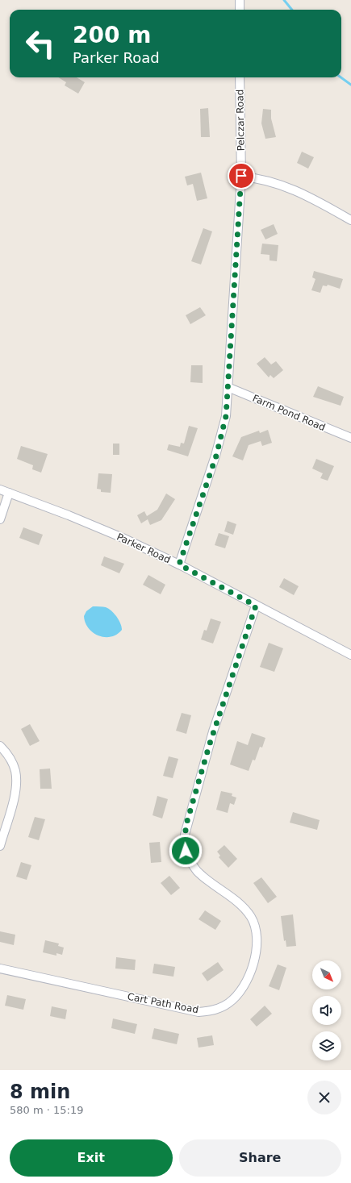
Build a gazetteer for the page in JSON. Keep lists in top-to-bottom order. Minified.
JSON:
{"streets":{"street":["Pelczar Road","Farm Pond Road","Parker Road","Cart Path Road"]},"crossings":[["Pelczar Road","Farm Pond Road"],["Pelczar Road","Parker Road"],["Parker Road","Cart Path Road"]],"north":"bottom right","page":{"turn":["200 m","Parker Road"],"heading":["8 min","580 m · 15:19"],"buttons":["Exit","Share"]}}
